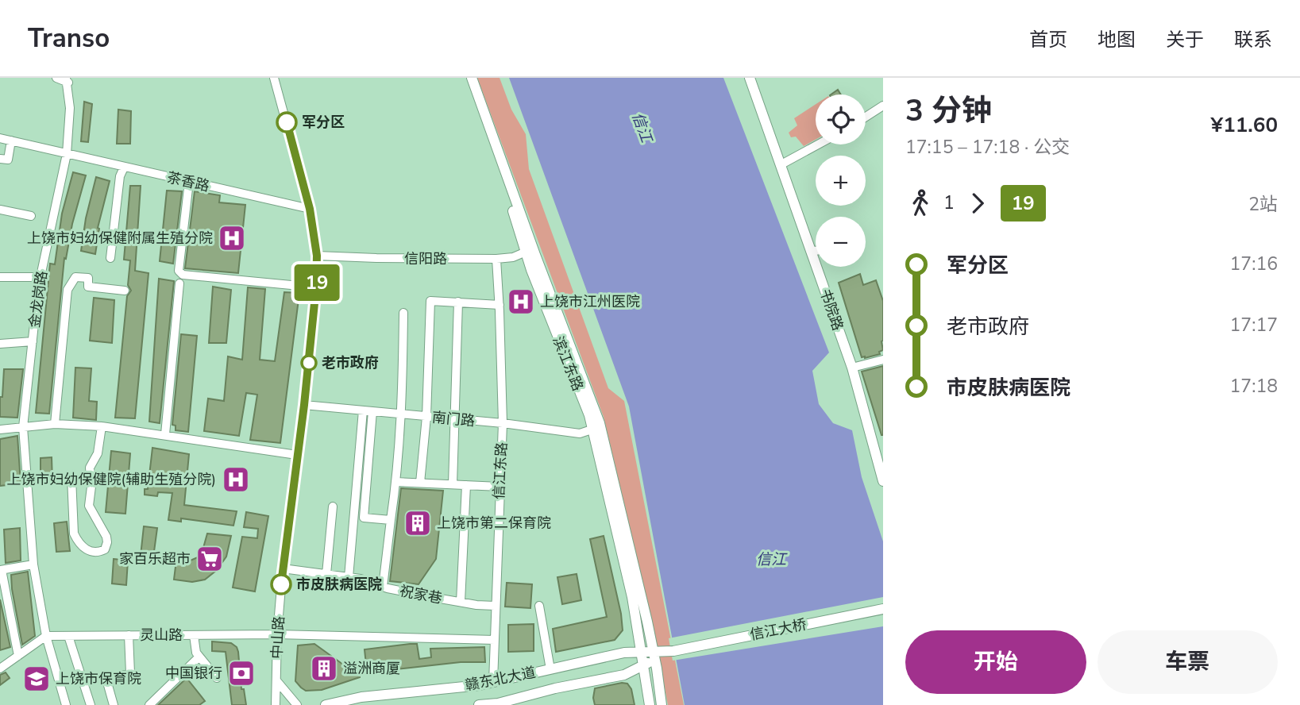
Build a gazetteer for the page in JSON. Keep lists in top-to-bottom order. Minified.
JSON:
{"streets":{"main road":["书院路","滨江东路","信江大桥","赣东北大道"],"street":["茶香路","信阳路","金龙岗路","南门路","信江东路","祝家巷","灵山路","中山路"]},"crossings":[["茶香路","金龙岗路"],["茶香路","中山路"],["信阳路","滨江东路"],["信阳路","信江东路"],["信阳路","中山路"],["金龙岗路","灵山路"],["滨江东路","南门路"],["滨江东路","赣东北大道"],["南门路","信江东路"],["南门路","中山路"],["信江东路","祝家巷"],["信江东路","灵山路"],["信江东路","赣东北大道"],["祝家巷","中山路"],["信江大桥","赣东北大道"],["灵山路","中山路"]],"water":["信江"],"places":{"other":["军分区","老市政府","市皮肤病医院"],"hospital":["上饶市妇幼保健附属生殖分院","上饶市江州医院","上饶市妇幼保健院(辅助生殖分院)"],"building":["上饶市第二保育院","溢洲商厦"],"supermarket":["家百乐超市"],"bank":["中国银行"],"school or university":["上饶市保育院"]},"lines":["bus line 19"],"page":{"header":"Transo","nav":["首页","地图","关于","联系"],"on_map":"19","heading":["3 分钟","17:15 – 17:18 · 公交","¥11.60"],"map_buttons":["+","−"],"legs":["1","19","2站"],"list":[{"name":"军分区","value":"17:16"},{"name":"老市政府","value":"17:17"},{"name":"市皮肤病医院","value":"17:18"}],"buttons":["开始","车票"]}}
